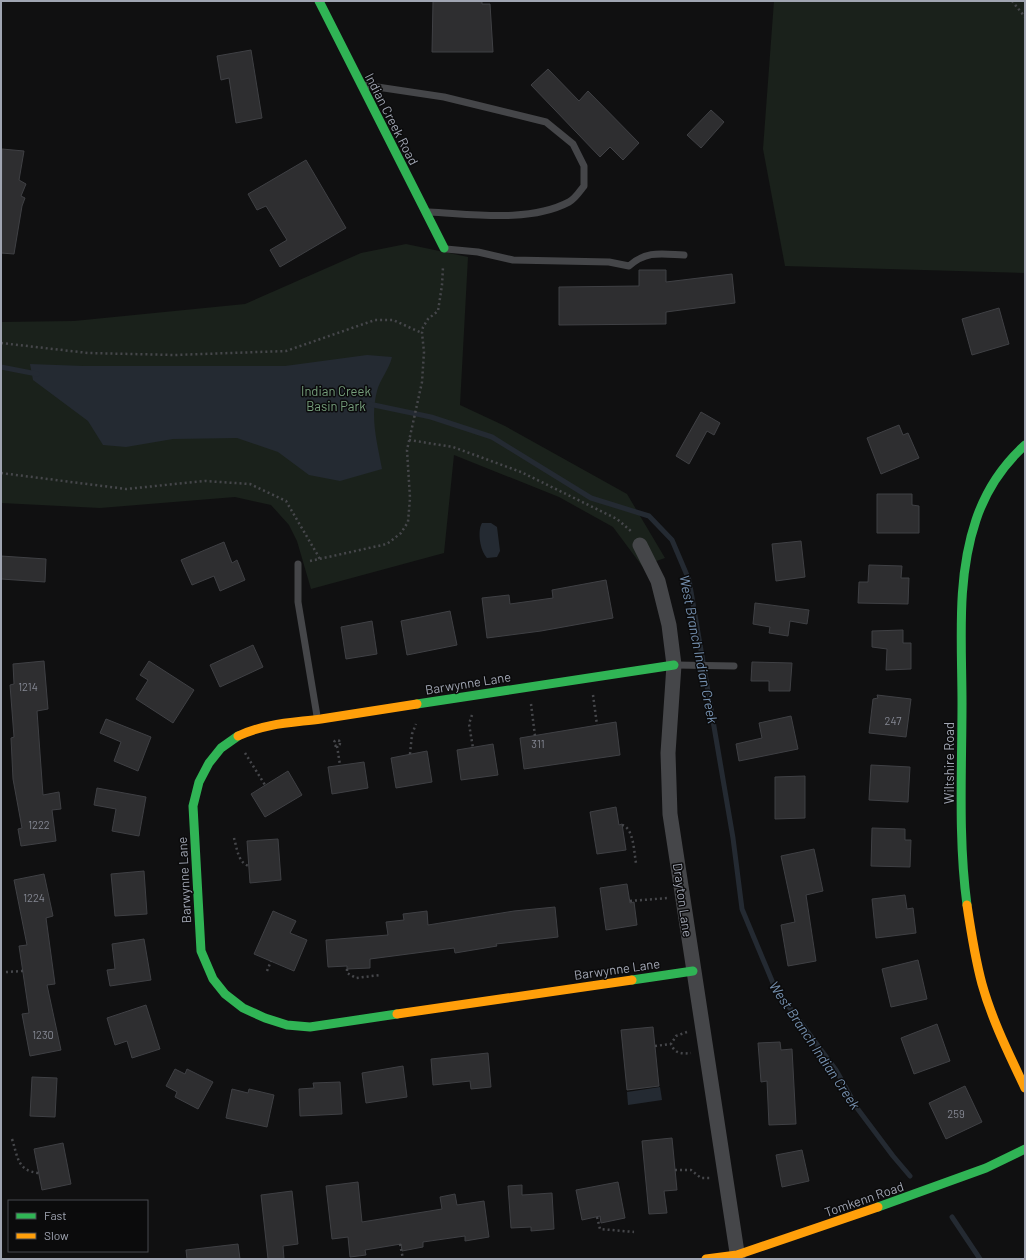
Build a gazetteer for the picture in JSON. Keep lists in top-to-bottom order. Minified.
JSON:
{"streets":{"street":["Indian Creek Road","Barwynne Lane","Wiltshire Road","Drayton Lane","Tomkenn Road"]},"crossings":[["Barwynne Lane","Drayton Lane"],["Drayton Lane","Tomkenn Road"]],"water":["West Branch Indian Creek"],"parks":["Indian Creek Basin Park"],"house_numbers":["1214","247","311","1222","1224","1230","259"],"legend":["Fast","Slow"]}
